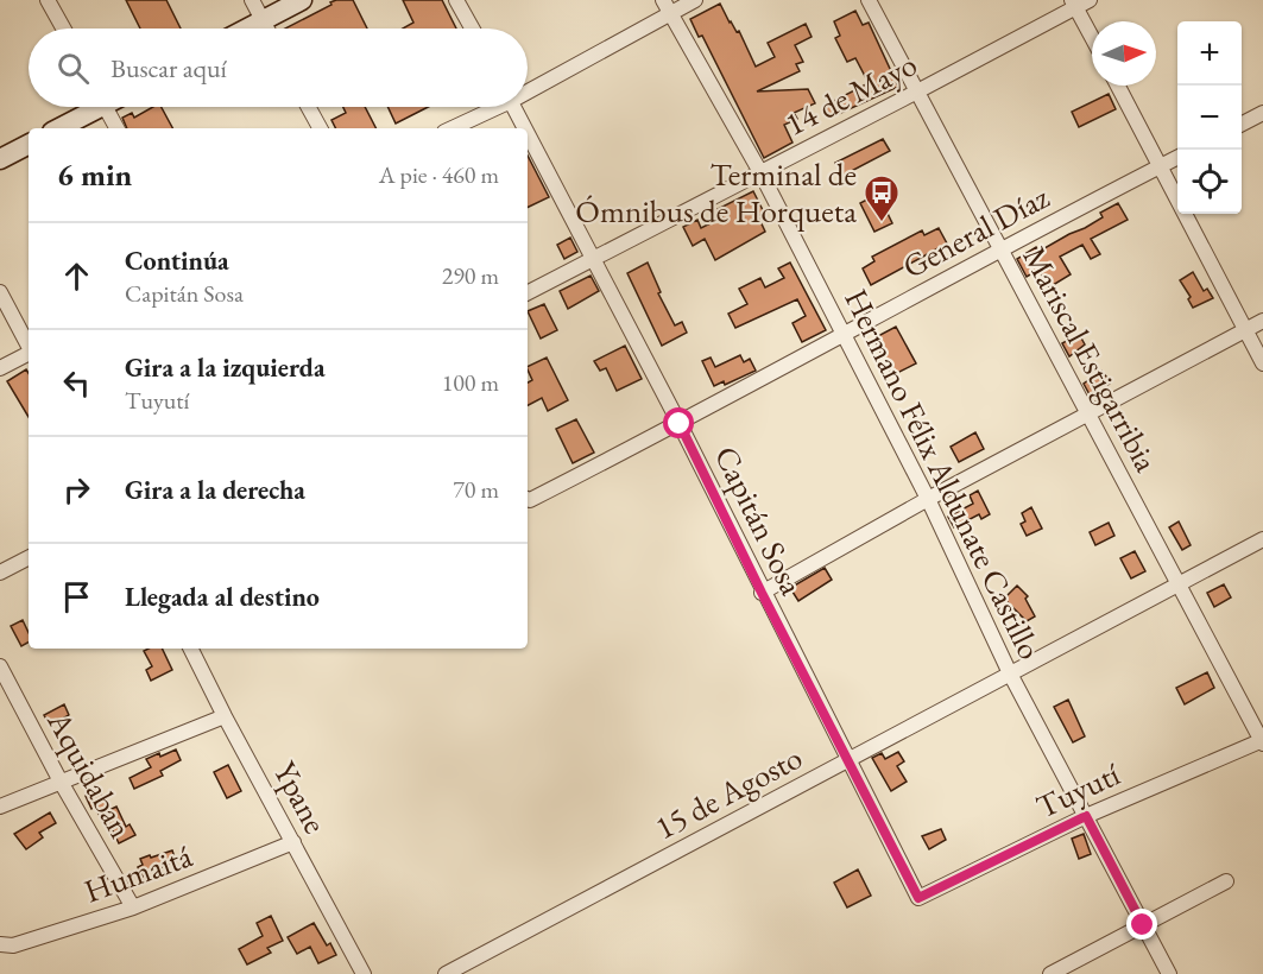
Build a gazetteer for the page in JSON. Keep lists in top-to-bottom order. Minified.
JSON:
{"streets":{"street":["14 de Mayo","General Díaz","Mariscal Estigarribia","Hermano Félix Aldunate Castillo","Capitán Sosa","Aquidaban","Tuyutí","15 de Agosto","Ypane","Humaitá"]},"crossings":[["14 de Mayo","Mariscal Estigarribia"],["14 de Mayo","Hermano Félix Aldunate Castillo"],["14 de Mayo","Capitán Sosa"],["General Díaz","Mariscal Estigarribia"],["General Díaz","Hermano Félix Aldunate Castillo"],["General Díaz","Capitán Sosa"],["Mariscal Estigarribia","Tuyutí"],["Mariscal Estigarribia","15 de Agosto"],["Hermano Félix Aldunate Castillo","Tuyutí"],["Hermano Félix Aldunate Castillo","15 de Agosto"],["Capitán Sosa","Tuyutí"],["Capitán Sosa","15 de Agosto"],["Aquidaban","Humaitá"],["Ypane","Humaitá"]],"places":{"bus stop":["Terminal de Ómnibus de Horqueta"]},"north":"right","page":{"map_buttons":["+","−"],"search":"Buscar aquí","heading":["6 min","A pie · 460 m"],"list":[["Continúa","Capitán Sosa","290 m"],["Gira a la izquierda","Tuyutí","100 m"],["Gira a la derecha","70 m"],"Llegada al destino"]}}
